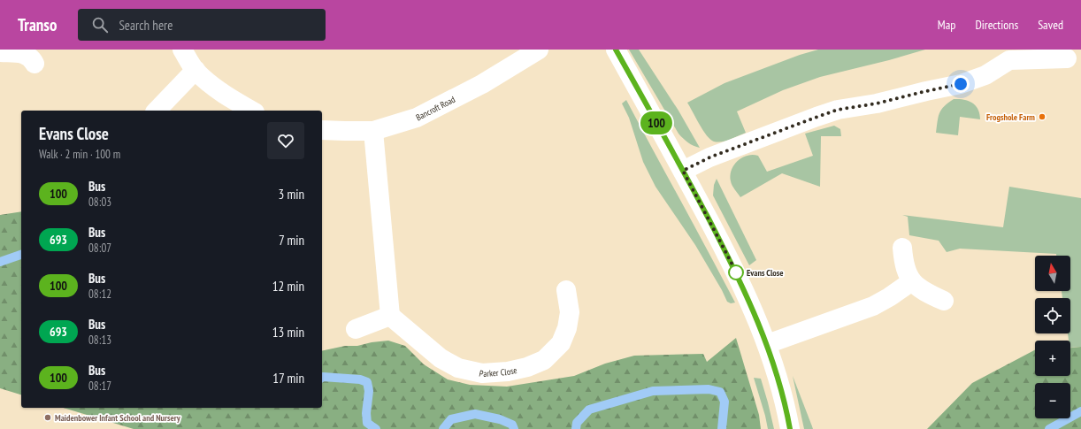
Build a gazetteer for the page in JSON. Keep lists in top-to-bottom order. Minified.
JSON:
{"streets":{"street":["Bancroft Road","Parker Close"]},"places":["Frogshole Farm","Evans Close","Maidenbower Infant School and Nursery"],"lines":["bus line 100"],"north":"top","page":{"header":"Transo","search":"Search here","nav":["Map","Directions","Saved"],"on_map":"100","heading":["Evans Close","Walk · 2 min · 100 m"],"list":[{"mark":"100","name":"Bus","note":"08:03","value":"3 min"},{"mark":"693","name":"Bus","note":"08:07","value":"7 min"},{"mark":"100","name":"Bus","note":"08:12","value":"12 min"},{"mark":"693","name":"Bus","note":"08:13","value":"13 min"},{"mark":"100","name":"Bus","note":"08:17","value":"17 min"}],"map_buttons":["+","−"]}}
